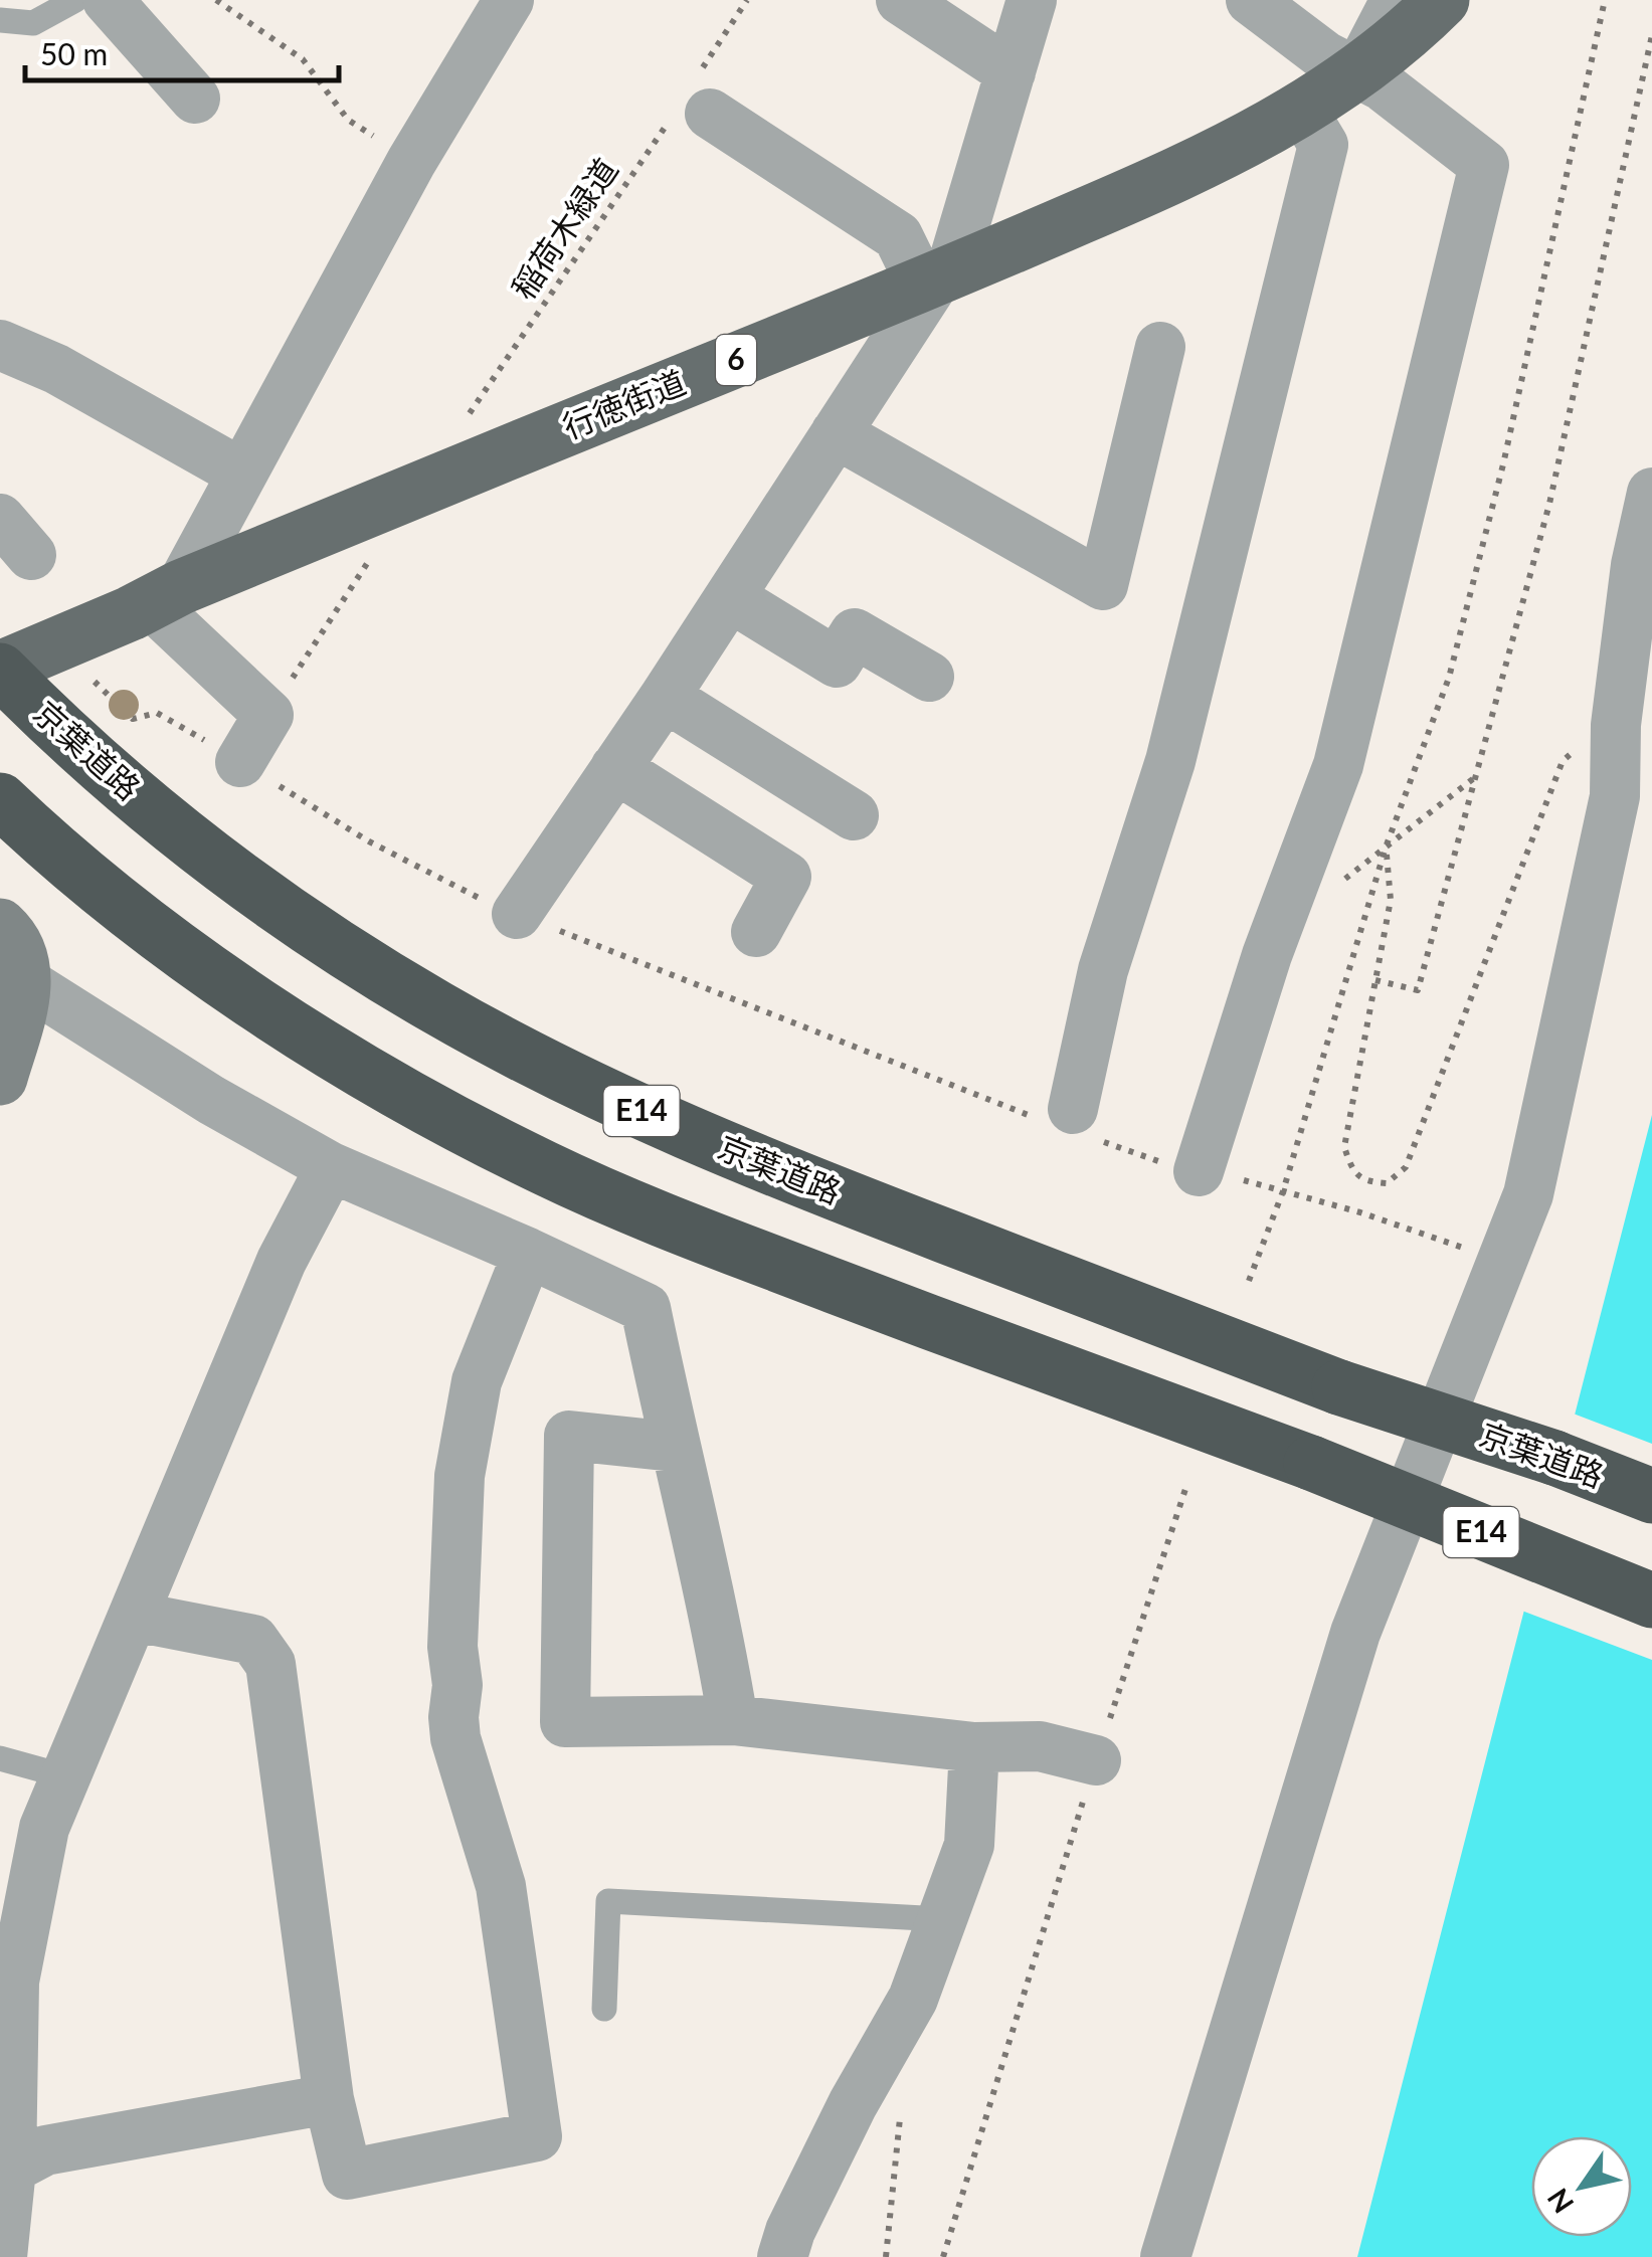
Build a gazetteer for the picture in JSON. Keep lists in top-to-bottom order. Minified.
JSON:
{"streets":{"highway":["京葉道路","E14"],"main road":["6","行徳街道"],"path":["稲荷木緑道"]},"crossings":[["行徳街道","京葉道路"]],"scale_bar":"50 m","north":"bottom left"}
